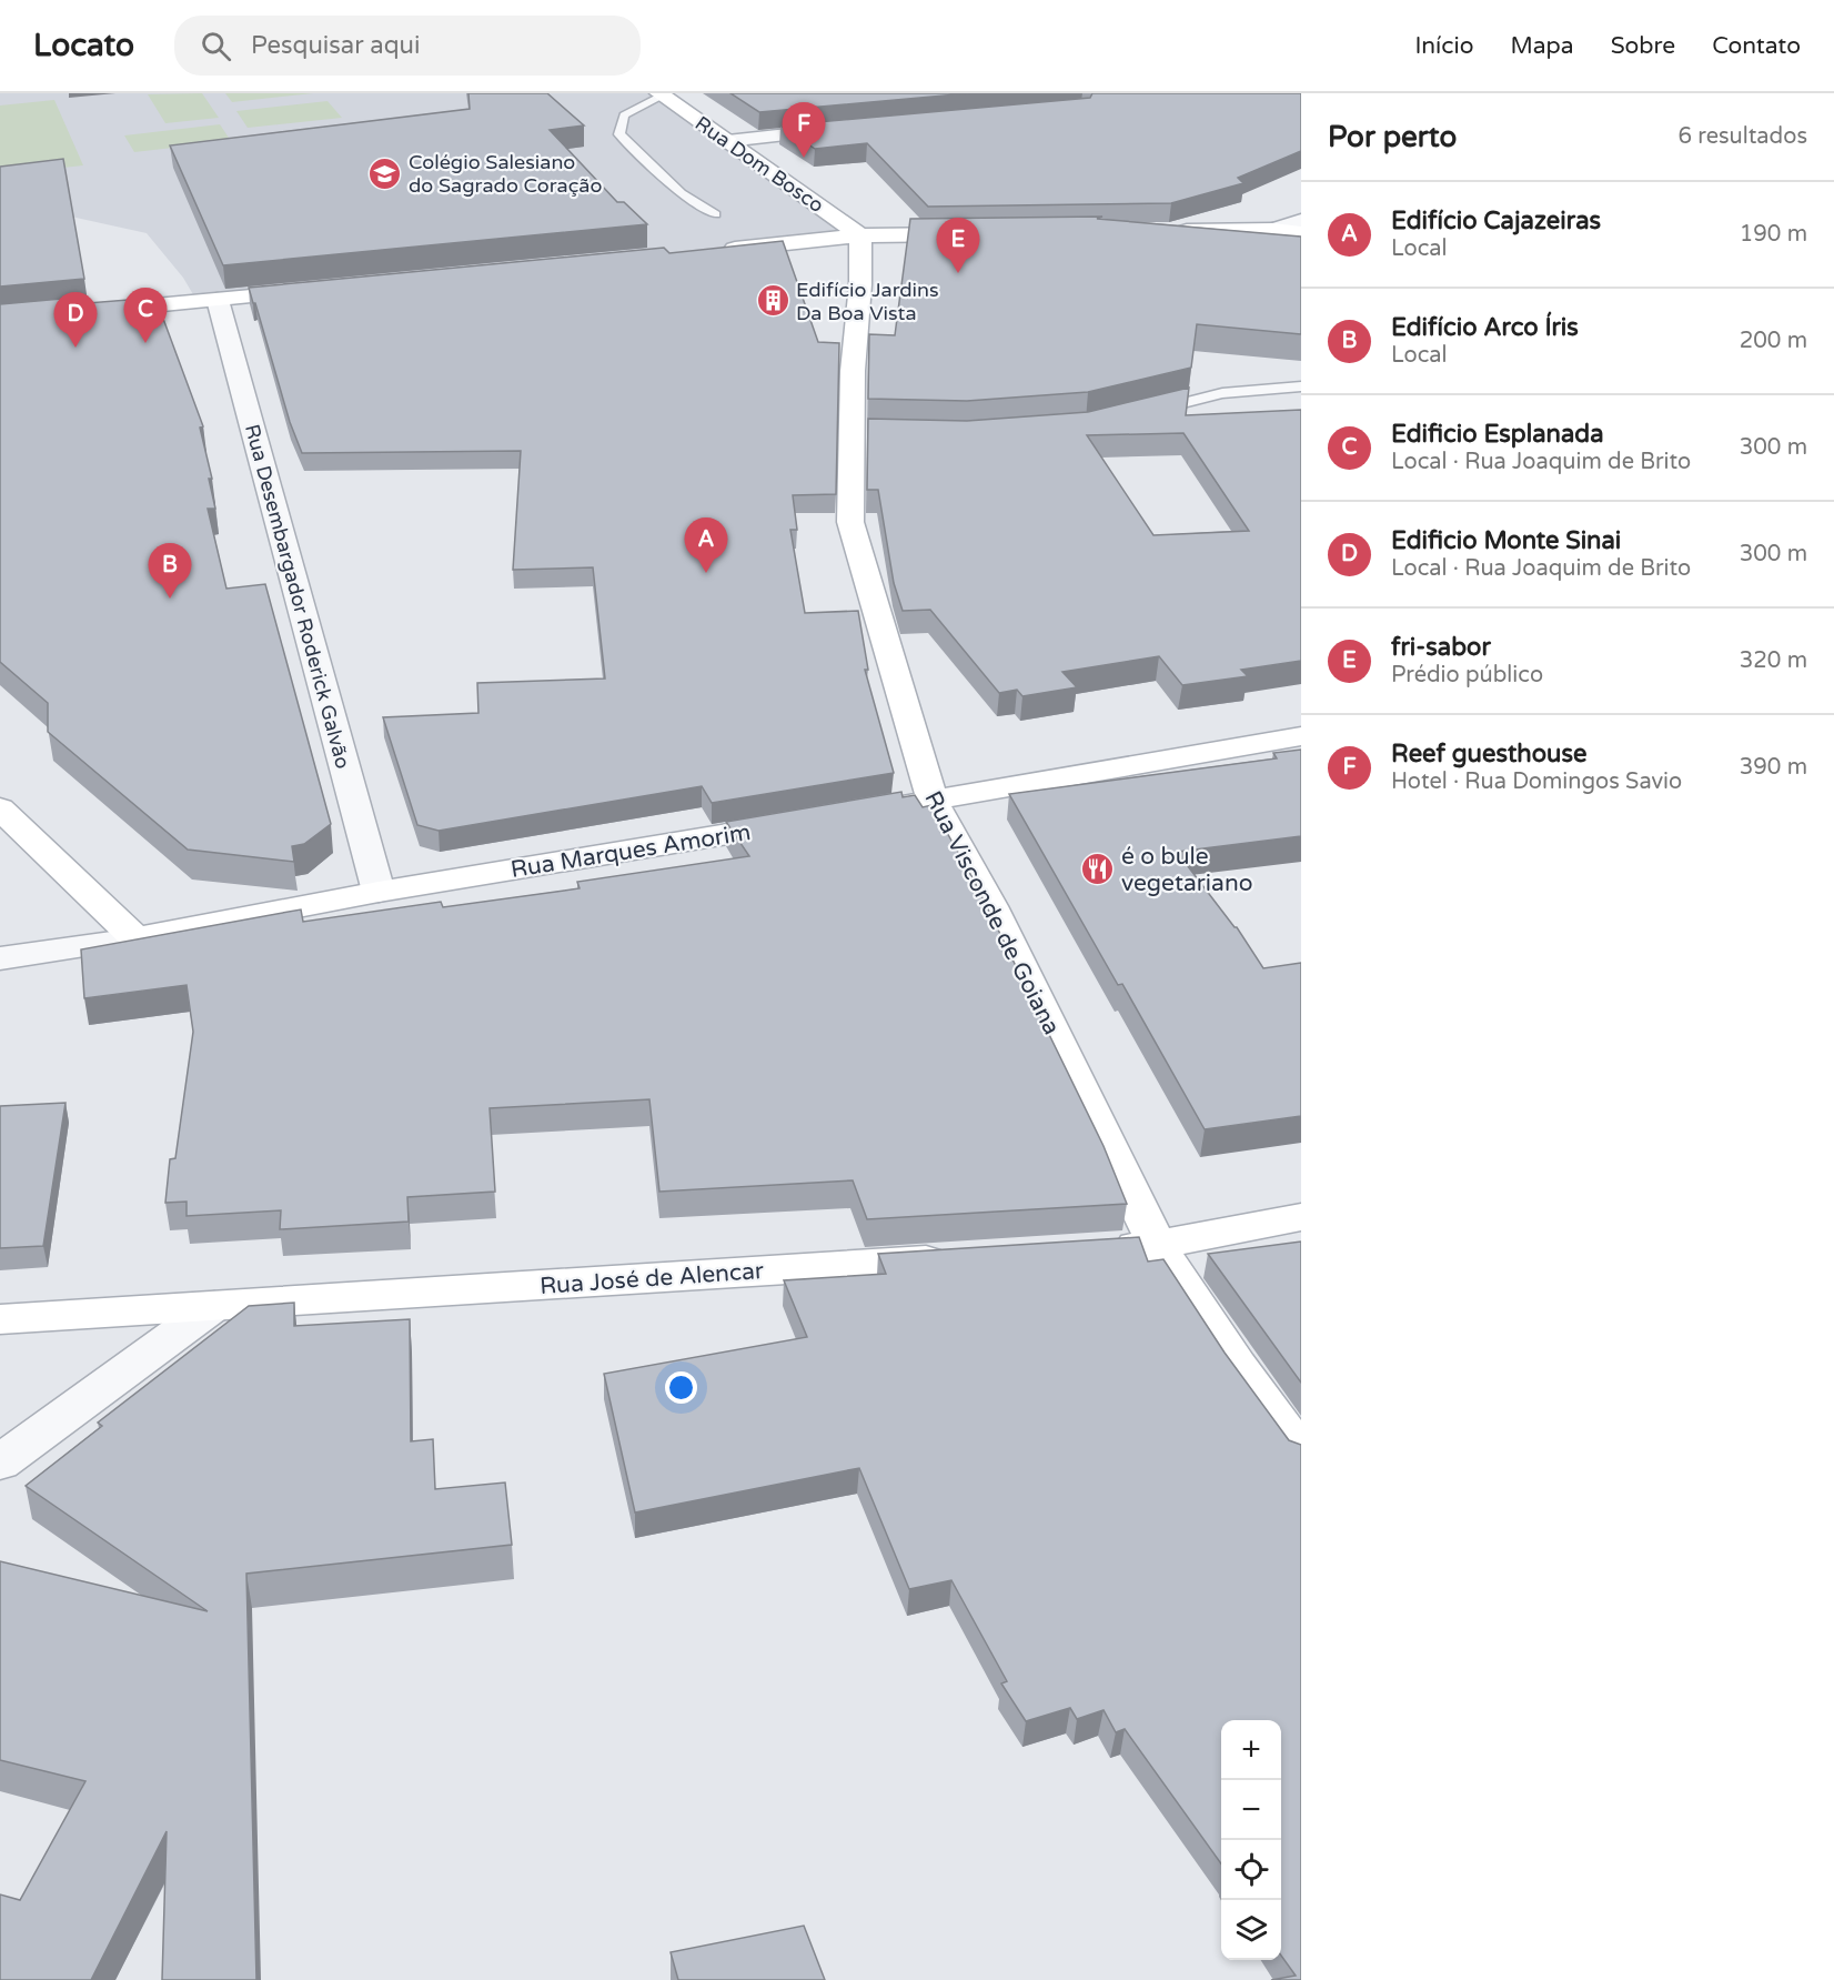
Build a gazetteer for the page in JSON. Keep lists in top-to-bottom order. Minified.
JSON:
{"streets":{"street":["Rua Dom Bosco","Rua Desembargador Roderick Galvão","Rua Marques Amorim","Rua Visconde de Goiana","Rua José de Alencar"]},"crossings":[["Rua Dom Bosco","Rua Visconde de Goiana"],["Rua Desembargador Roderick Galvão","Rua Marques Amorim"]],"places":{"school or university":["Colégio Salesiano do Sagrado Coração"],"building":["Edifício Jardins Da Boa Vista"],"restaurant":["é o bule vegetariano"]},"page":{"header":"Locato","search":"Pesquisar aqui","nav":["Início","Mapa","Sobre","Contato"],"heading":["Por perto","6 resultados"],"pins":["F","E","C","D","A","B"],"list":[{"mark":"A","name":"Edifício Cajazeiras","note":"Local","value":"190 m"},{"mark":"B","name":"Edifício Arco Íris","note":"Local","value":"200 m"},{"mark":"C","name":"Edificio Esplanada","note":"Local · Rua Joaquim de Brito","value":"300 m"},{"mark":"D","name":"Edificio Monte Sinai","note":"Local · Rua Joaquim de Brito","value":"300 m"},{"mark":"E","name":"fri-sabor","note":"Prédio público","value":"320 m"},{"mark":"F","name":"Reef guesthouse","note":"Hotel · Rua Domingos Savio","value":"390 m"}],"map_buttons":["+","−"]}}
